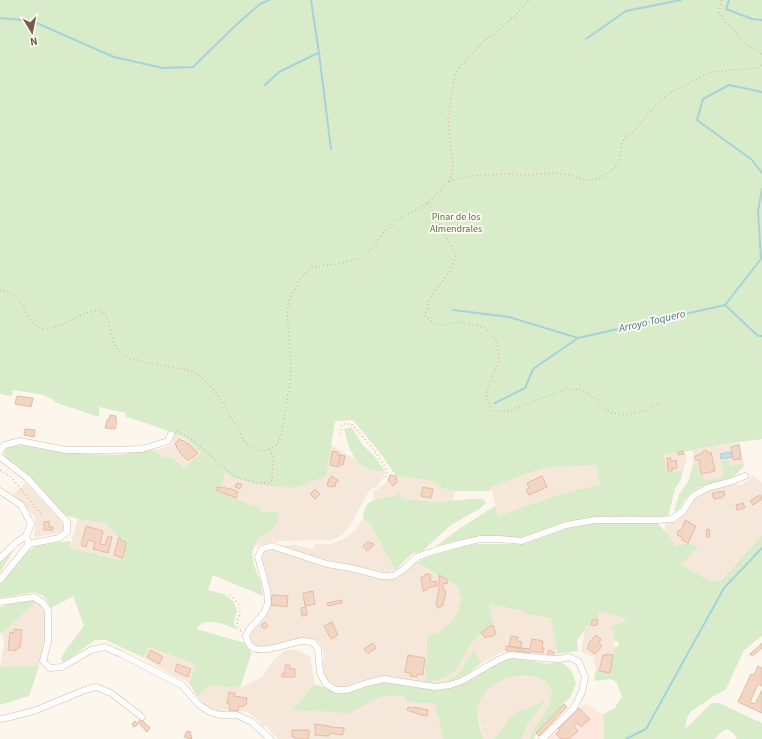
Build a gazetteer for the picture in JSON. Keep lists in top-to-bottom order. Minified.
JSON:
{"water":["Arroyo Toquero"],"parks":["Pinar de los Almendrales"],"north":"bottom"}
